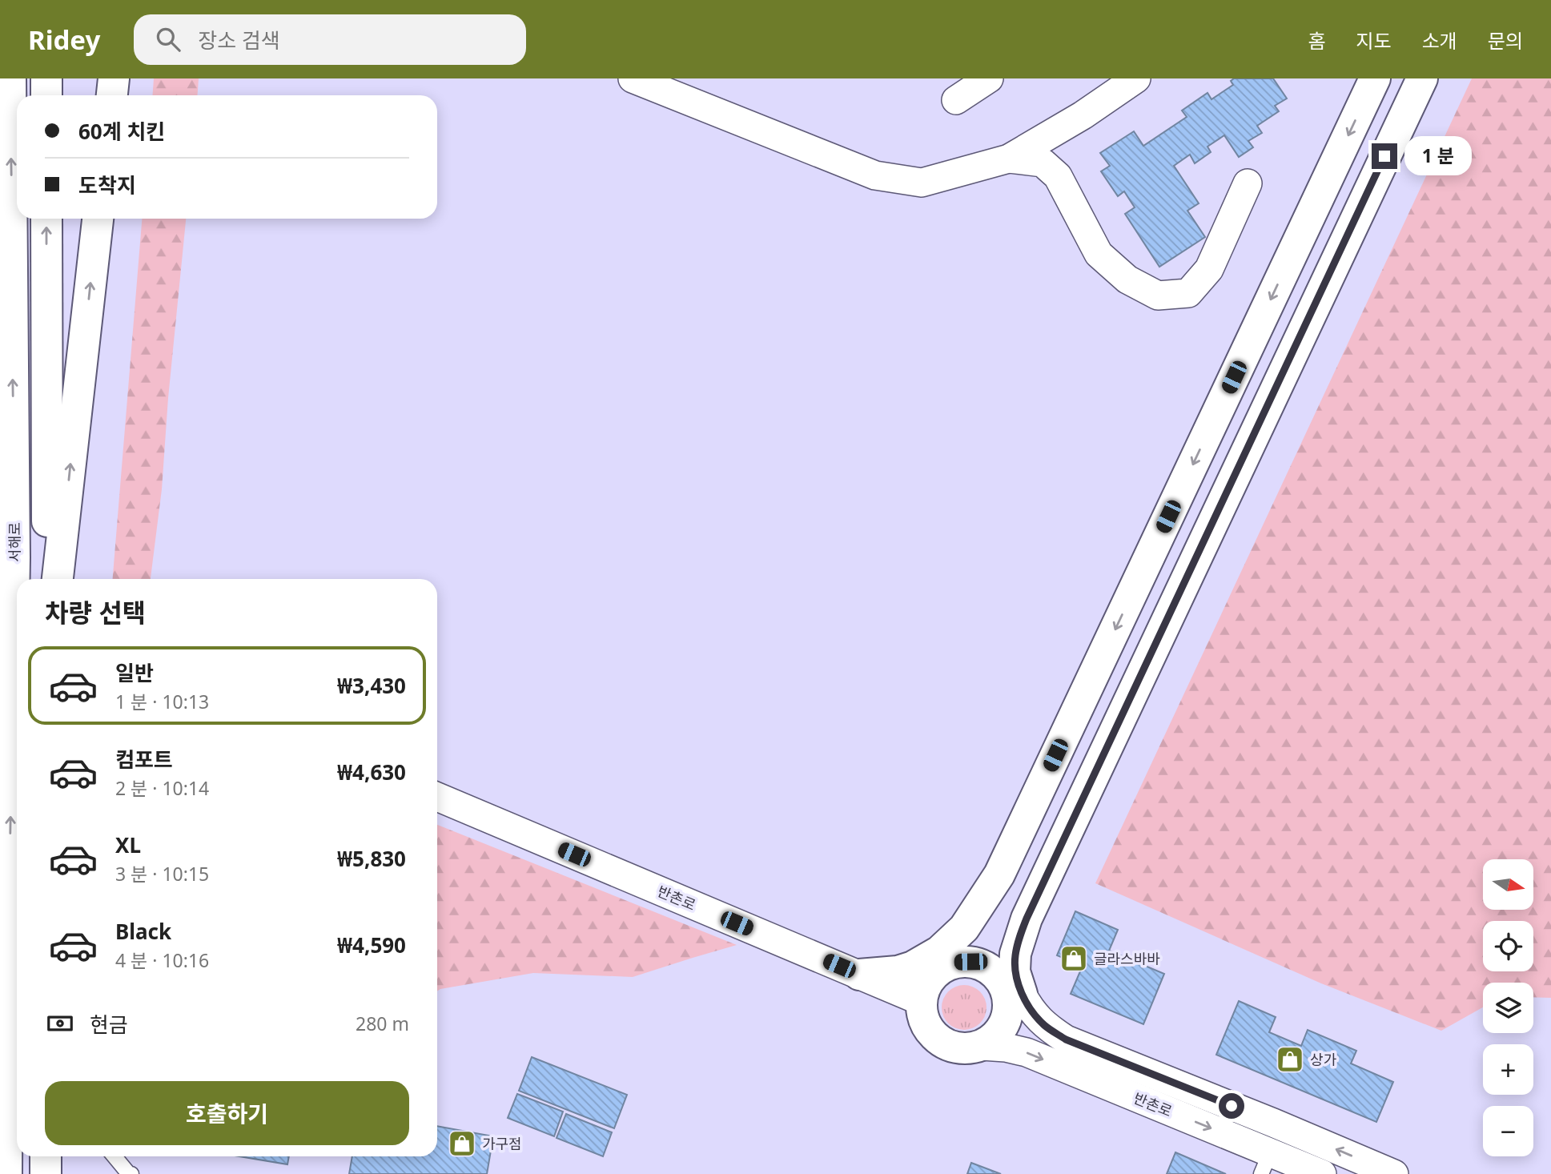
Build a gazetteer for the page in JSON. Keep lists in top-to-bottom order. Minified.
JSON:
{"streets":{"main road":["서해로"],"street":["반촌로"]},"places":{"shop":["글라스바바","상가","가구점"]},"north":"right","page":{"header":"Ridey","search":"장소 검색","nav":["홈","지도","소개","문의"],"banner":["60계 치킨","도착지"],"bubble":"1 분","heading":"차량 선택","list":[{"name":"일반","note":"1 분 · 10:13","value":"₩3,430"},{"name":"컴포트","note":"2 분 · 10:14","value":"₩4,630"},{"name":"XL","note":"3 분 · 10:15","value":"₩5,830"},{"name":"Black","note":"4 분 · 10:16","value":"₩4,590"}],"map_buttons":["+","−"],"pay":["현금","280 m"],"buttons":"호출하기"}}
